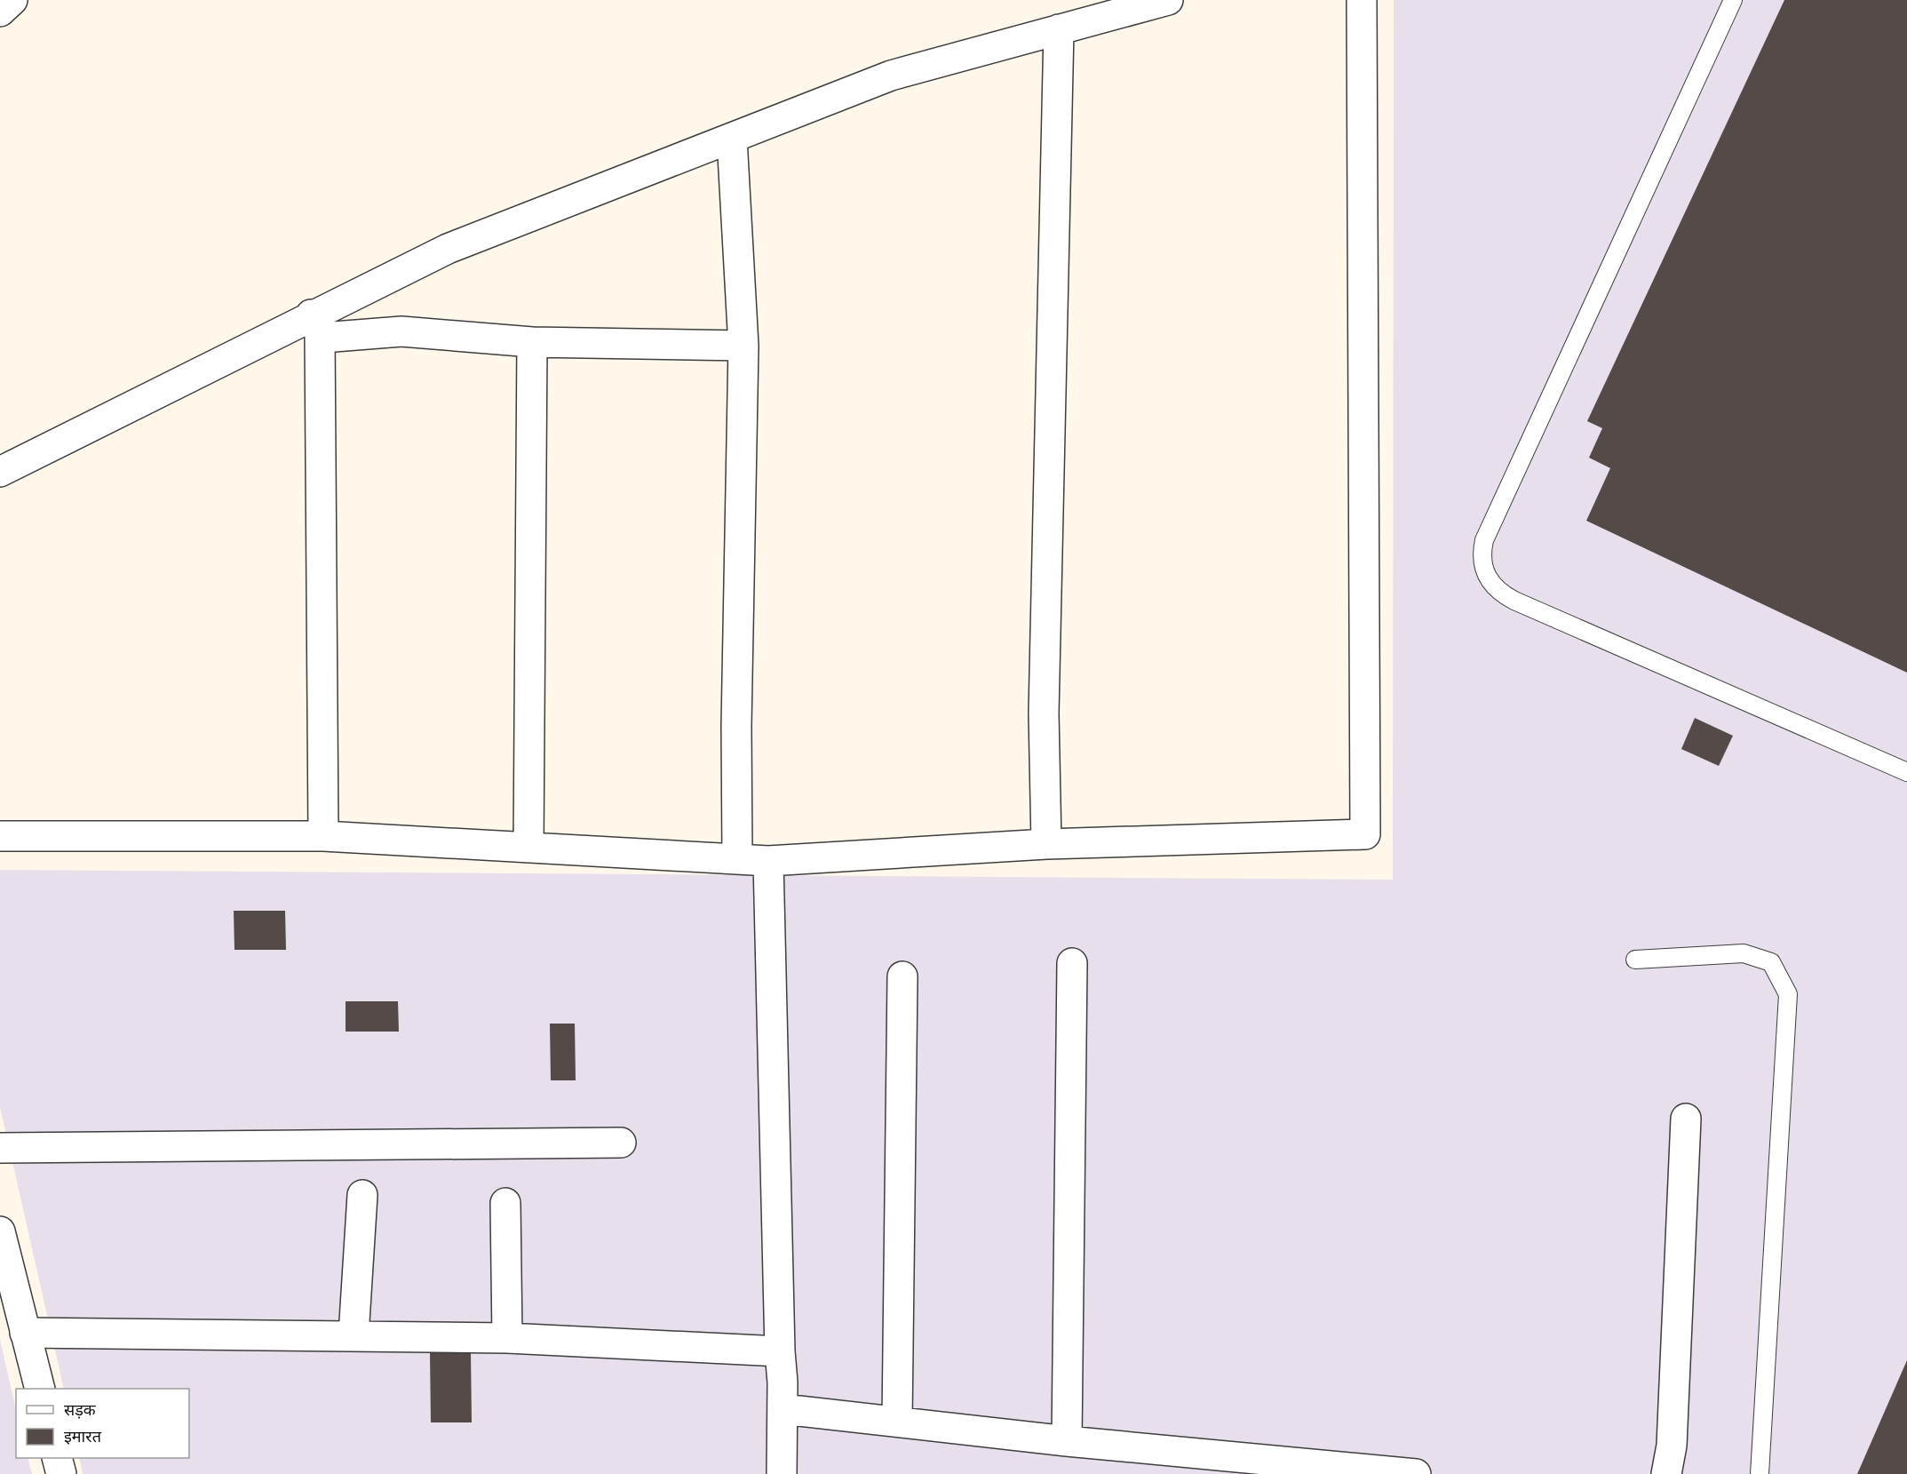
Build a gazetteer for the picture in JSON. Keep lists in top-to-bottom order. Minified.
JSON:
{"legend":["सड़क","इमारत"]}
